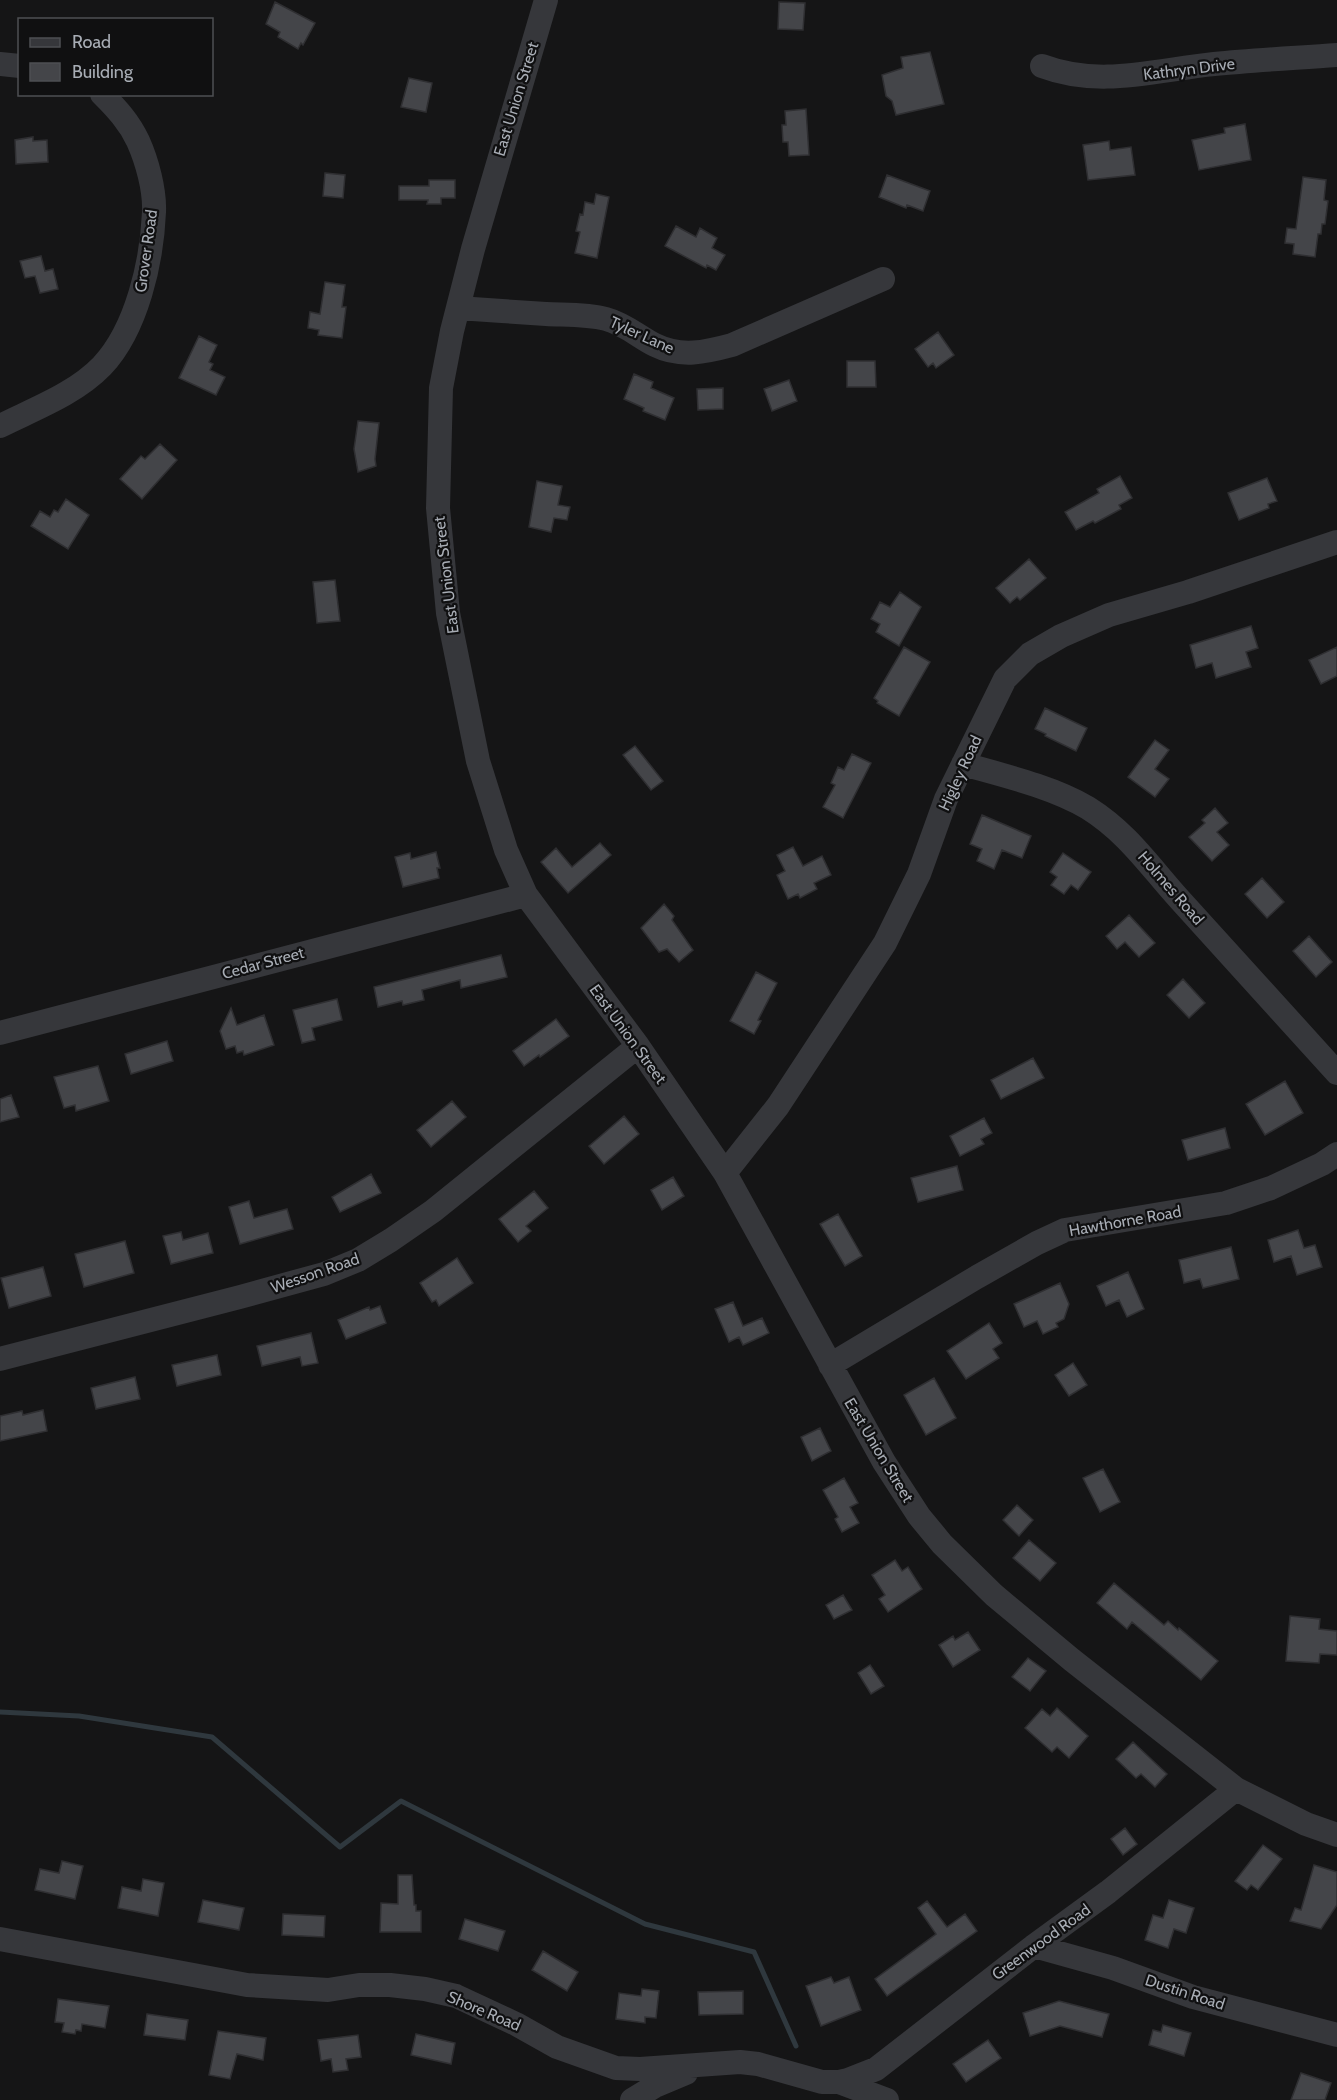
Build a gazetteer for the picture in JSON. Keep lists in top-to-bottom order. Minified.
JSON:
{"streets":{"street":["Kathryn Drive","East Union Street","Grover Road","Tyler Lane","Higley Road","Holmes Road","Cedar Street","Hawthorne Road","Wesson Road","Greenwood Road","Dustin Road","Shore Road"]},"crossings":[["East Union Street","Tyler Lane"],["East Union Street","Higley Road"],["East Union Street","Cedar Street"],["East Union Street","Hawthorne Road"],["East Union Street","Wesson Road"],["East Union Street","Greenwood Road"],["Higley Road","Holmes Road"],["Greenwood Road","Dustin Road"],["Greenwood Road","Shore Road"]],"legend":["Road","Building"]}
